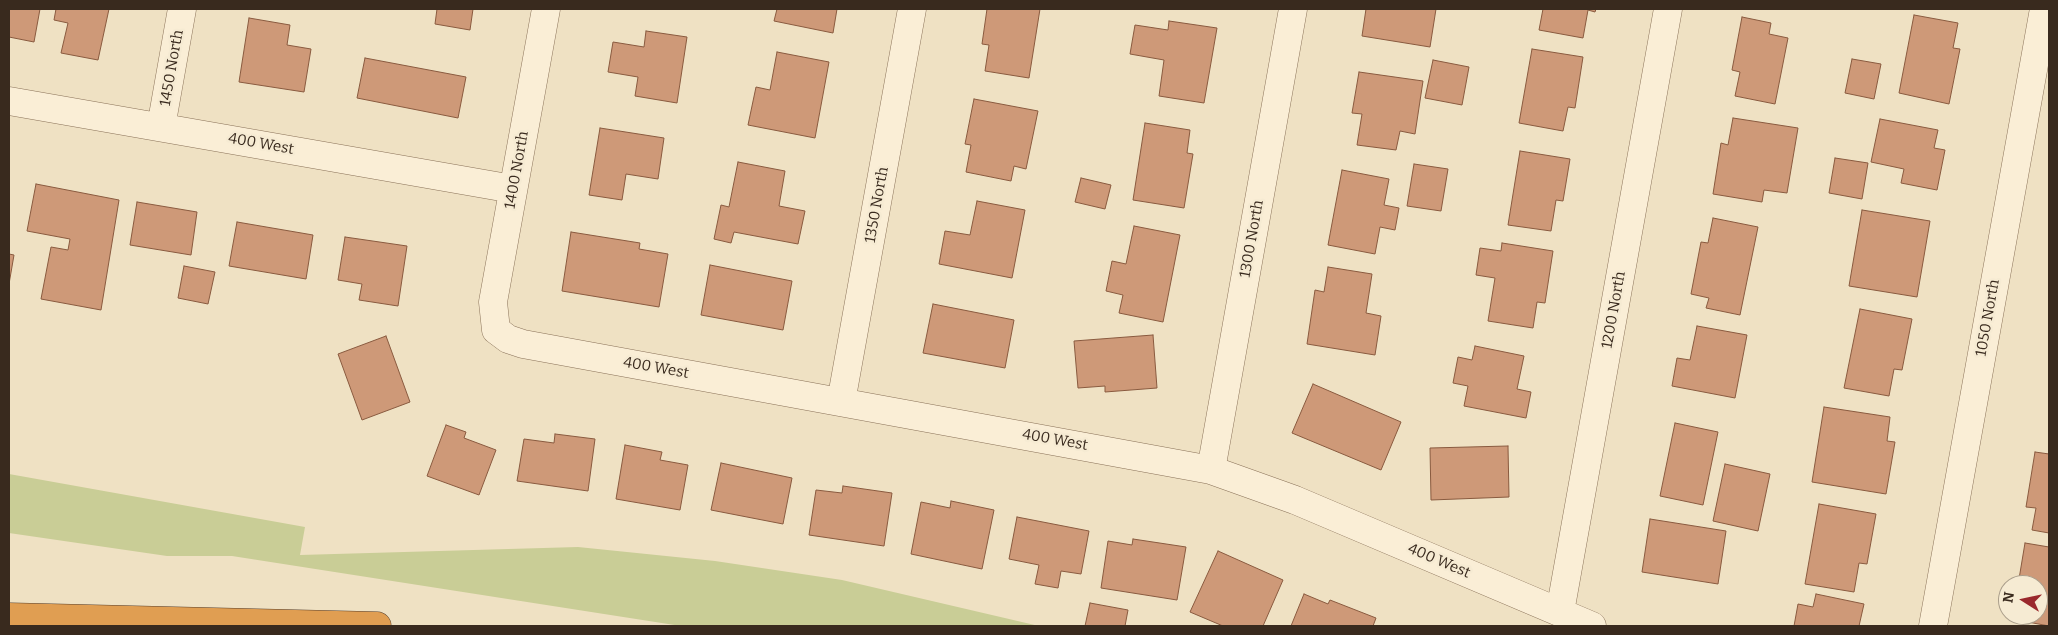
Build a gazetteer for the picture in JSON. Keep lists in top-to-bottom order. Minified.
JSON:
{"streets":{"street":["1450 North","400 West","1400 North","1350 North","1300 North","1200 North","1050 North"]},"crossings":[["1450 North","400 West"],["400 West","1400 North"],["400 West","1350 North"],["400 West","1300 North"],["400 West","1200 North"]],"north":"left"}
